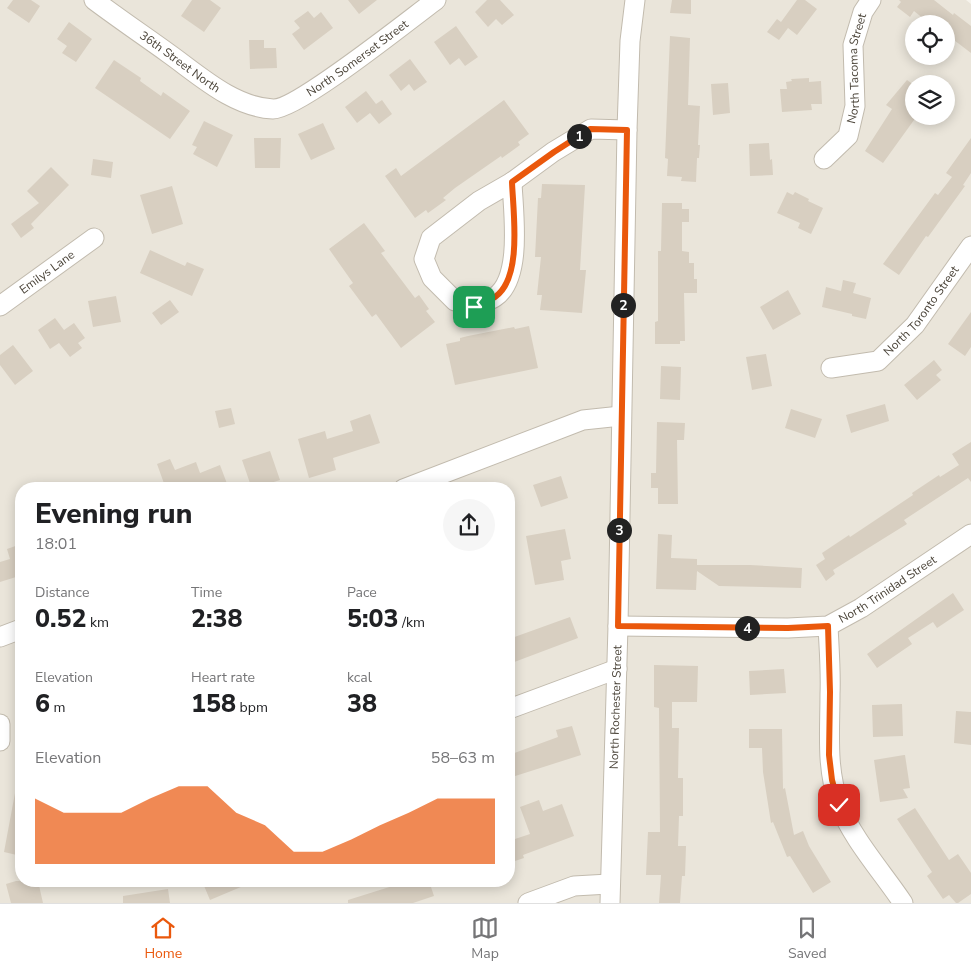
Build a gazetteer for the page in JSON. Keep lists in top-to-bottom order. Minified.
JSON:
{"streets":{"street":["North Somerset Street","36th Street North","North Tacoma Street","Emilys Lane","North Toronto Street","North Trinidad Street","North Rochester Street"]},"crossings":[["North Somerset Street","36th Street North"],["North Trinidad Street","North Rochester Street"]],"page":{"pins":["1","2","3","4"],"heading":["Evening run","18:01"],"stats":[["Distance","0.52 km"],["Time","2:38"],["Pace","5:03 /km"],["Elevation","6 m"],["Heart rate","158 bpm"],["kcal","38"]],"chart":["Elevation","58–63 m"],"tabs":["Home","Map","Saved"]}}
